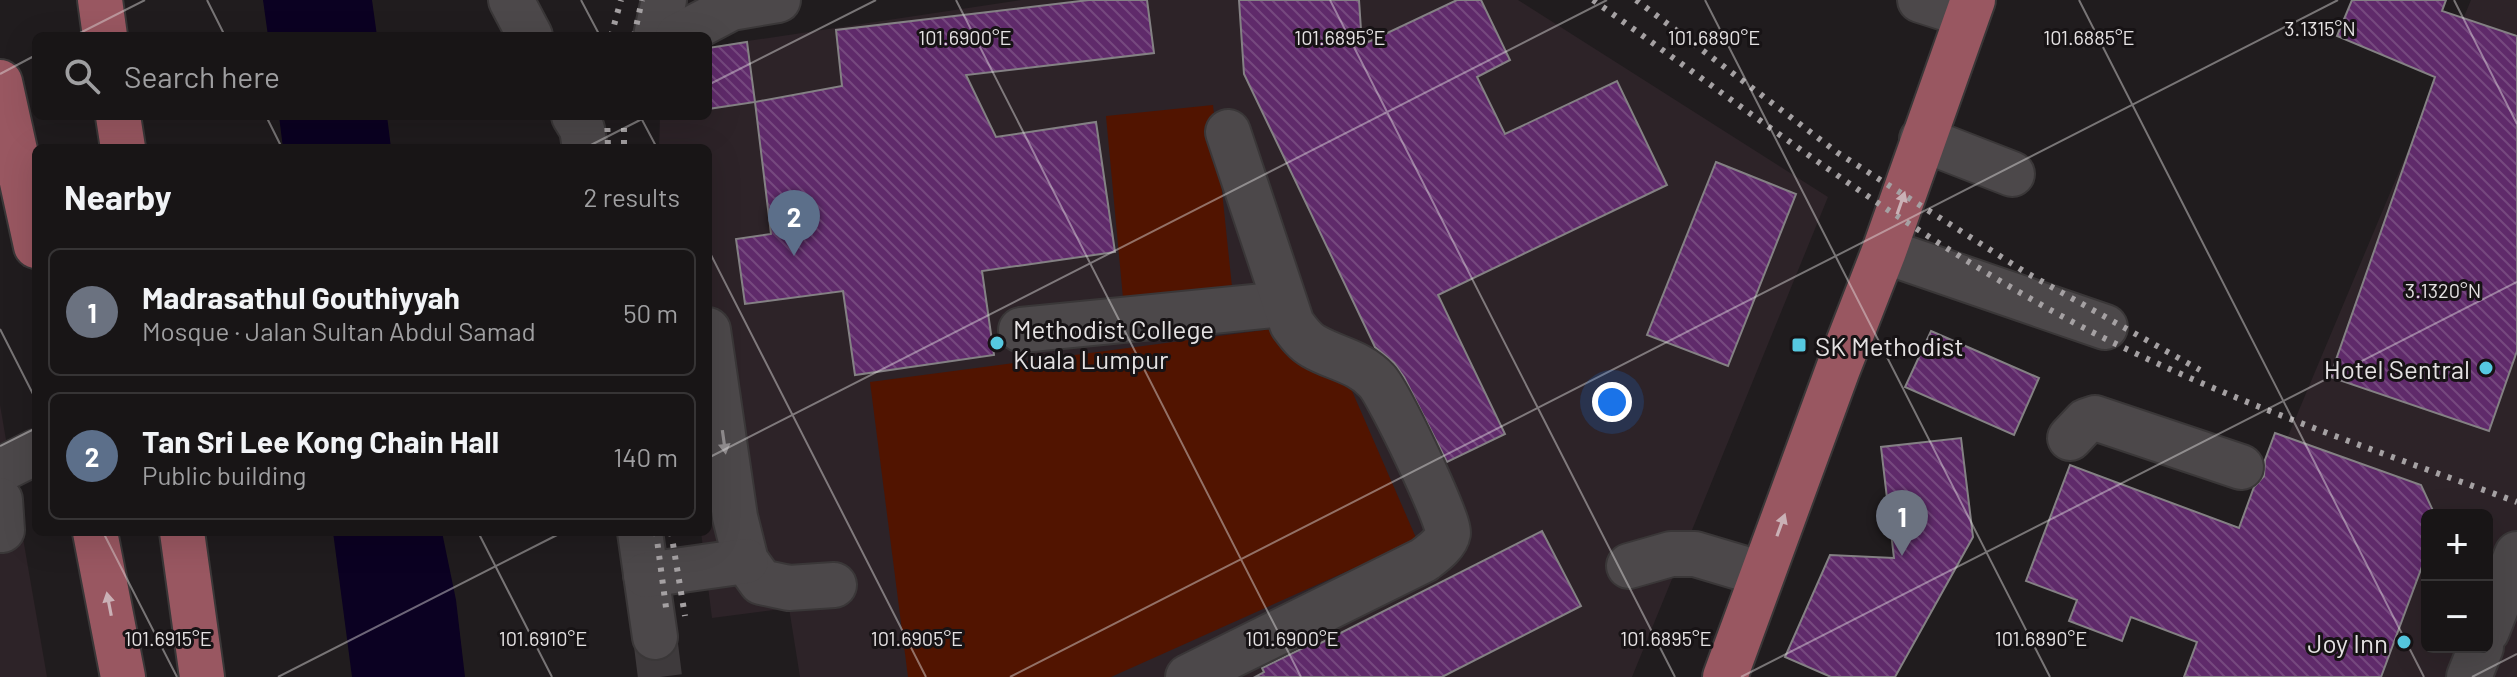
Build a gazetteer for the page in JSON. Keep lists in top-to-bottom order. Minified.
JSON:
{"places":{"other":["Methodist College Kuala Lumpur","Hotel Sentral","Joy Inn"],"transit":["SK Methodist"]},"page":{"search":"Search here","heading":["Nearby","2 results"],"pins":["2","1"],"list":[{"mark":"1","name":"Madrasathul Gouthiyyah","note":"Mosque · Jalan Sultan Abdul Samad","value":"50 m"},{"mark":"2","name":"Tan Sri Lee Kong Chain Hall","note":"Public building","value":"140 m"}],"map_buttons":["+","−"]},"coordinates":["3.1315°N","101.6900°E","101.6895°E","101.6890°E","101.6885°E","3.1320°N","101.6915°E","101.6910°E","101.6905°E"]}
